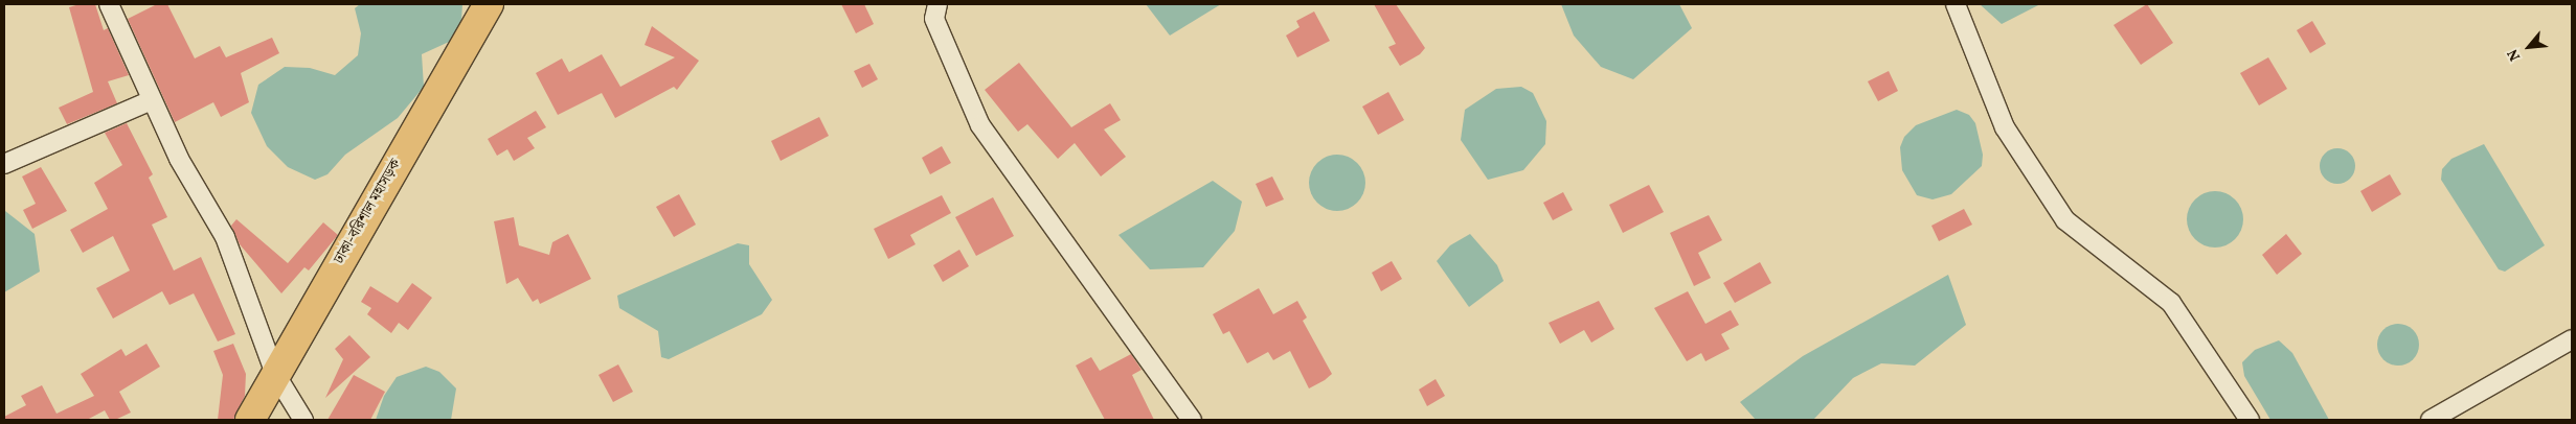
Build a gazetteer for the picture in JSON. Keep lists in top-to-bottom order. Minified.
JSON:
{"streets":{"highway":["ঢাকা-বরিশাল মহাসড়ক"]},"north":"bottom left"}
